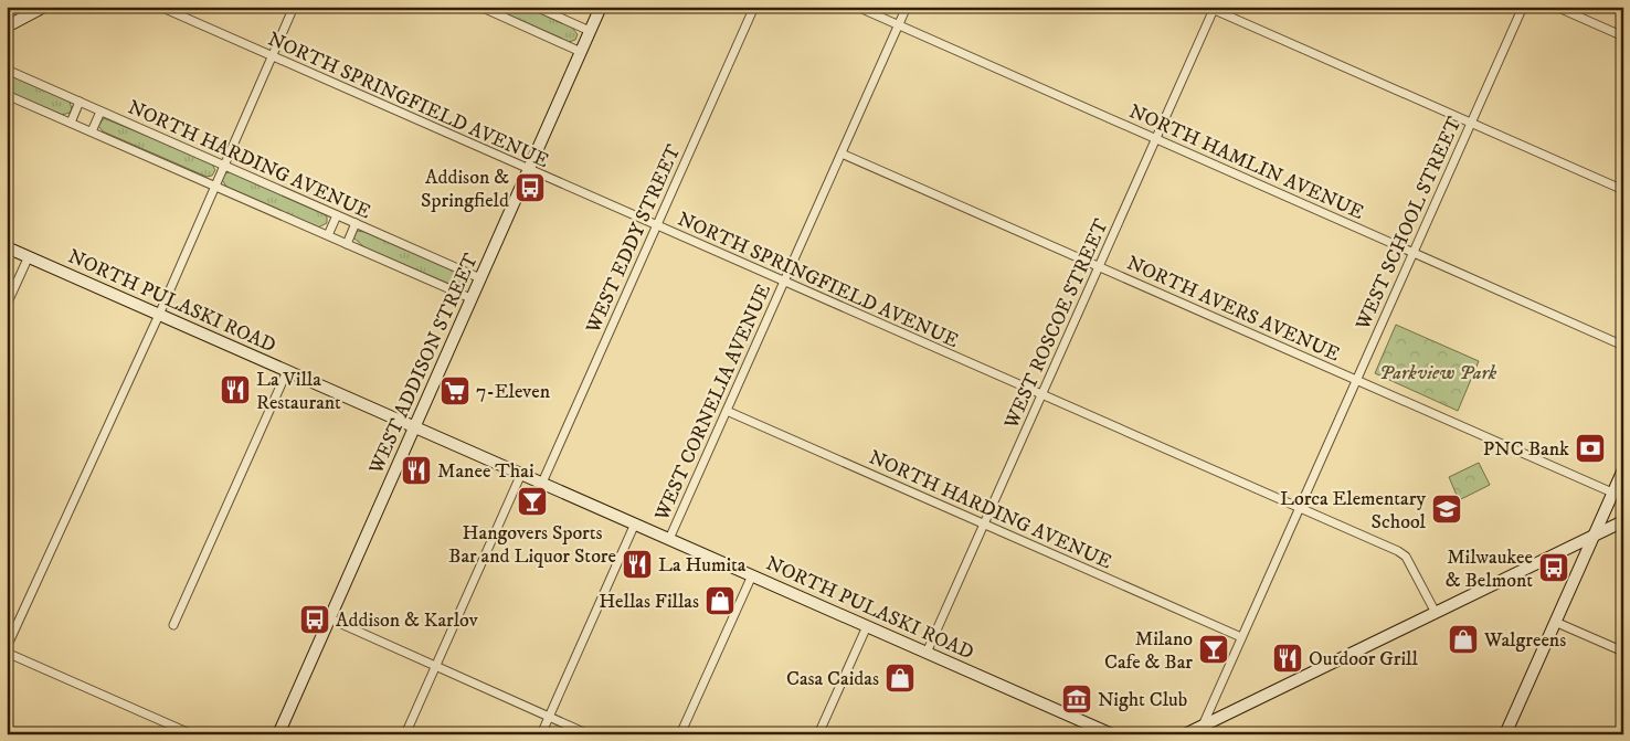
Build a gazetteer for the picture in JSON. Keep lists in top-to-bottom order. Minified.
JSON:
{"streets":{"main road":["NORTH PULASKI ROAD","WEST ADDISON STREET"],"street":["NORTH SPRINGFIELD AVENUE","NORTH HARDING AVENUE","NORTH HAMLIN AVENUE","WEST SCHOOL STREET","WEST EDDY STREET","NORTH AVERS AVENUE","WEST ROSCOE STREET","WEST CORNELIA AVENUE"]},"crossings":[["NORTH SPRINGFIELD AVENUE","WEST SCHOOL STREET"],["NORTH SPRINGFIELD AVENUE","WEST EDDY STREET"],["NORTH SPRINGFIELD AVENUE","WEST ROSCOE STREET"],["NORTH SPRINGFIELD AVENUE","WEST ADDISON STREET"],["NORTH SPRINGFIELD AVENUE","WEST CORNELIA AVENUE"],["NORTH HARDING AVENUE","WEST SCHOOL STREET"],["NORTH HARDING AVENUE","WEST ROSCOE STREET"],["NORTH HARDING AVENUE","WEST ADDISON STREET"],["NORTH HARDING AVENUE","WEST CORNELIA AVENUE"],["NORTH HAMLIN AVENUE","WEST SCHOOL STREET"],["NORTH HAMLIN AVENUE","WEST ROSCOE STREET"],["NORTH HAMLIN AVENUE","WEST CORNELIA AVENUE"],["WEST SCHOOL STREET","NORTH AVERS AVENUE"],["WEST EDDY STREET","NORTH PULASKI ROAD"],["NORTH PULASKI ROAD","WEST ROSCOE STREET"],["NORTH PULASKI ROAD","WEST ADDISON STREET"],["NORTH PULASKI ROAD","WEST CORNELIA AVENUE"],["NORTH AVERS AVENUE","WEST ROSCOE STREET"],["NORTH AVERS AVENUE","WEST CORNELIA AVENUE"]],"parks":["Parkview Park"],"places":{"bus stop":["Addison & Springfield","Milwaukee & Belmont","Addison & Karlov"],"restaurant":["La Villa Restaurant","Manee Thai","La Humita","Outdoor Grill"],"supermarket":["7-Eleven"],"bank":["PNC Bank"],"bar":["Hangovers Sports Bar and Liquor Store","Milano Cafe & Bar"],"school or university":["Lorca Elementary School"],"shop":["Hellas Fillas","Walgreens","Casa Caidas"],"museum":["Night Club"]}}
